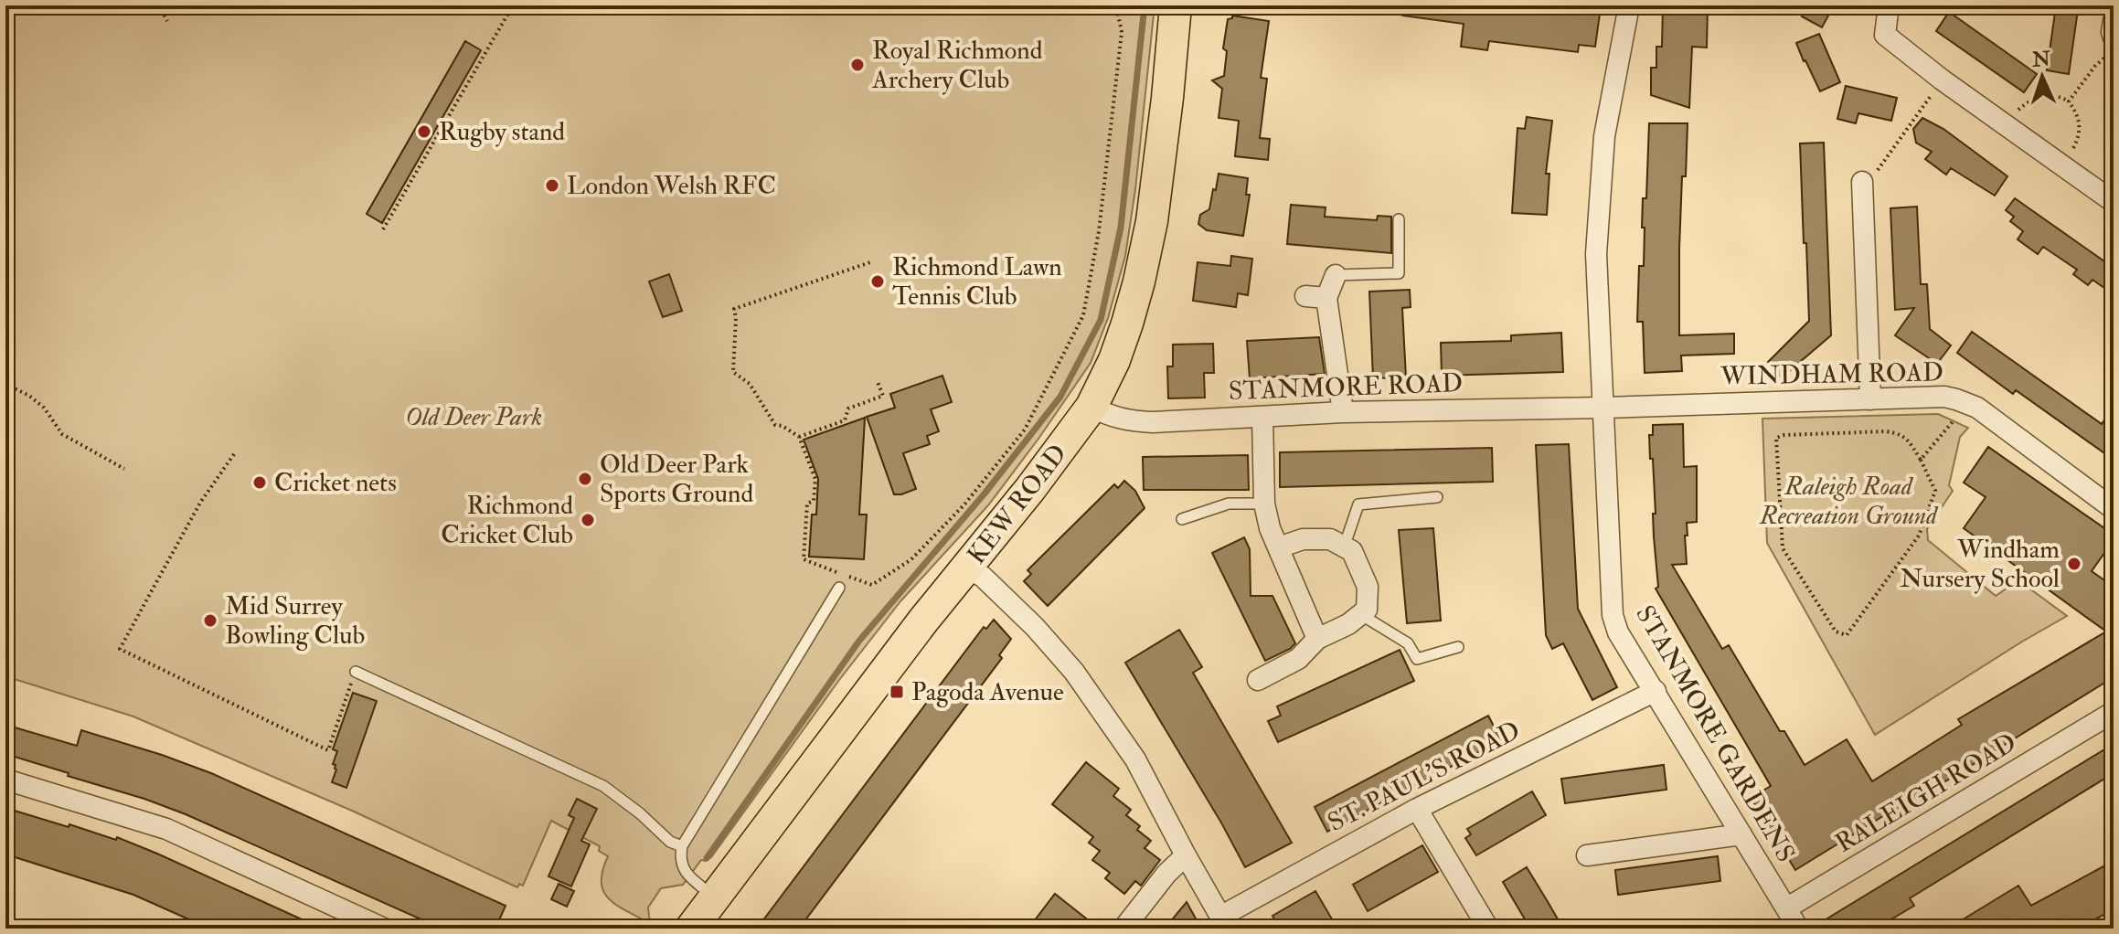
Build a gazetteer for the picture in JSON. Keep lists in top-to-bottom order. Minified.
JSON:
{"streets":{"main road":["KEW ROAD"],"street":["WINDHAM ROAD","STANMORE ROAD","STANMORE GARDENS","ST. PAUL’S ROAD","RALEIGH ROAD"]},"crossings":[["WINDHAM ROAD","STANMORE ROAD"],["WINDHAM ROAD","STANMORE GARDENS"],["STANMORE ROAD","KEW ROAD"],["STANMORE ROAD","STANMORE GARDENS"],["STANMORE GARDENS","ST. PAUL’S ROAD"],["STANMORE GARDENS","RALEIGH ROAD"]],"parks":["Old Deer Park","Raleigh Road Recreation Ground"],"places":{"other":["Royal Richmond Archery Club","Rugby stand","London Welsh RFC","Richmond Lawn Tennis Club","Old Deer Park Sports Ground","Cricket nets","Richmond Cricket Club","Windham Nursery School","Mid Surrey Bowling Club"],"transit":["Pagoda Avenue"]},"north":"top"}
